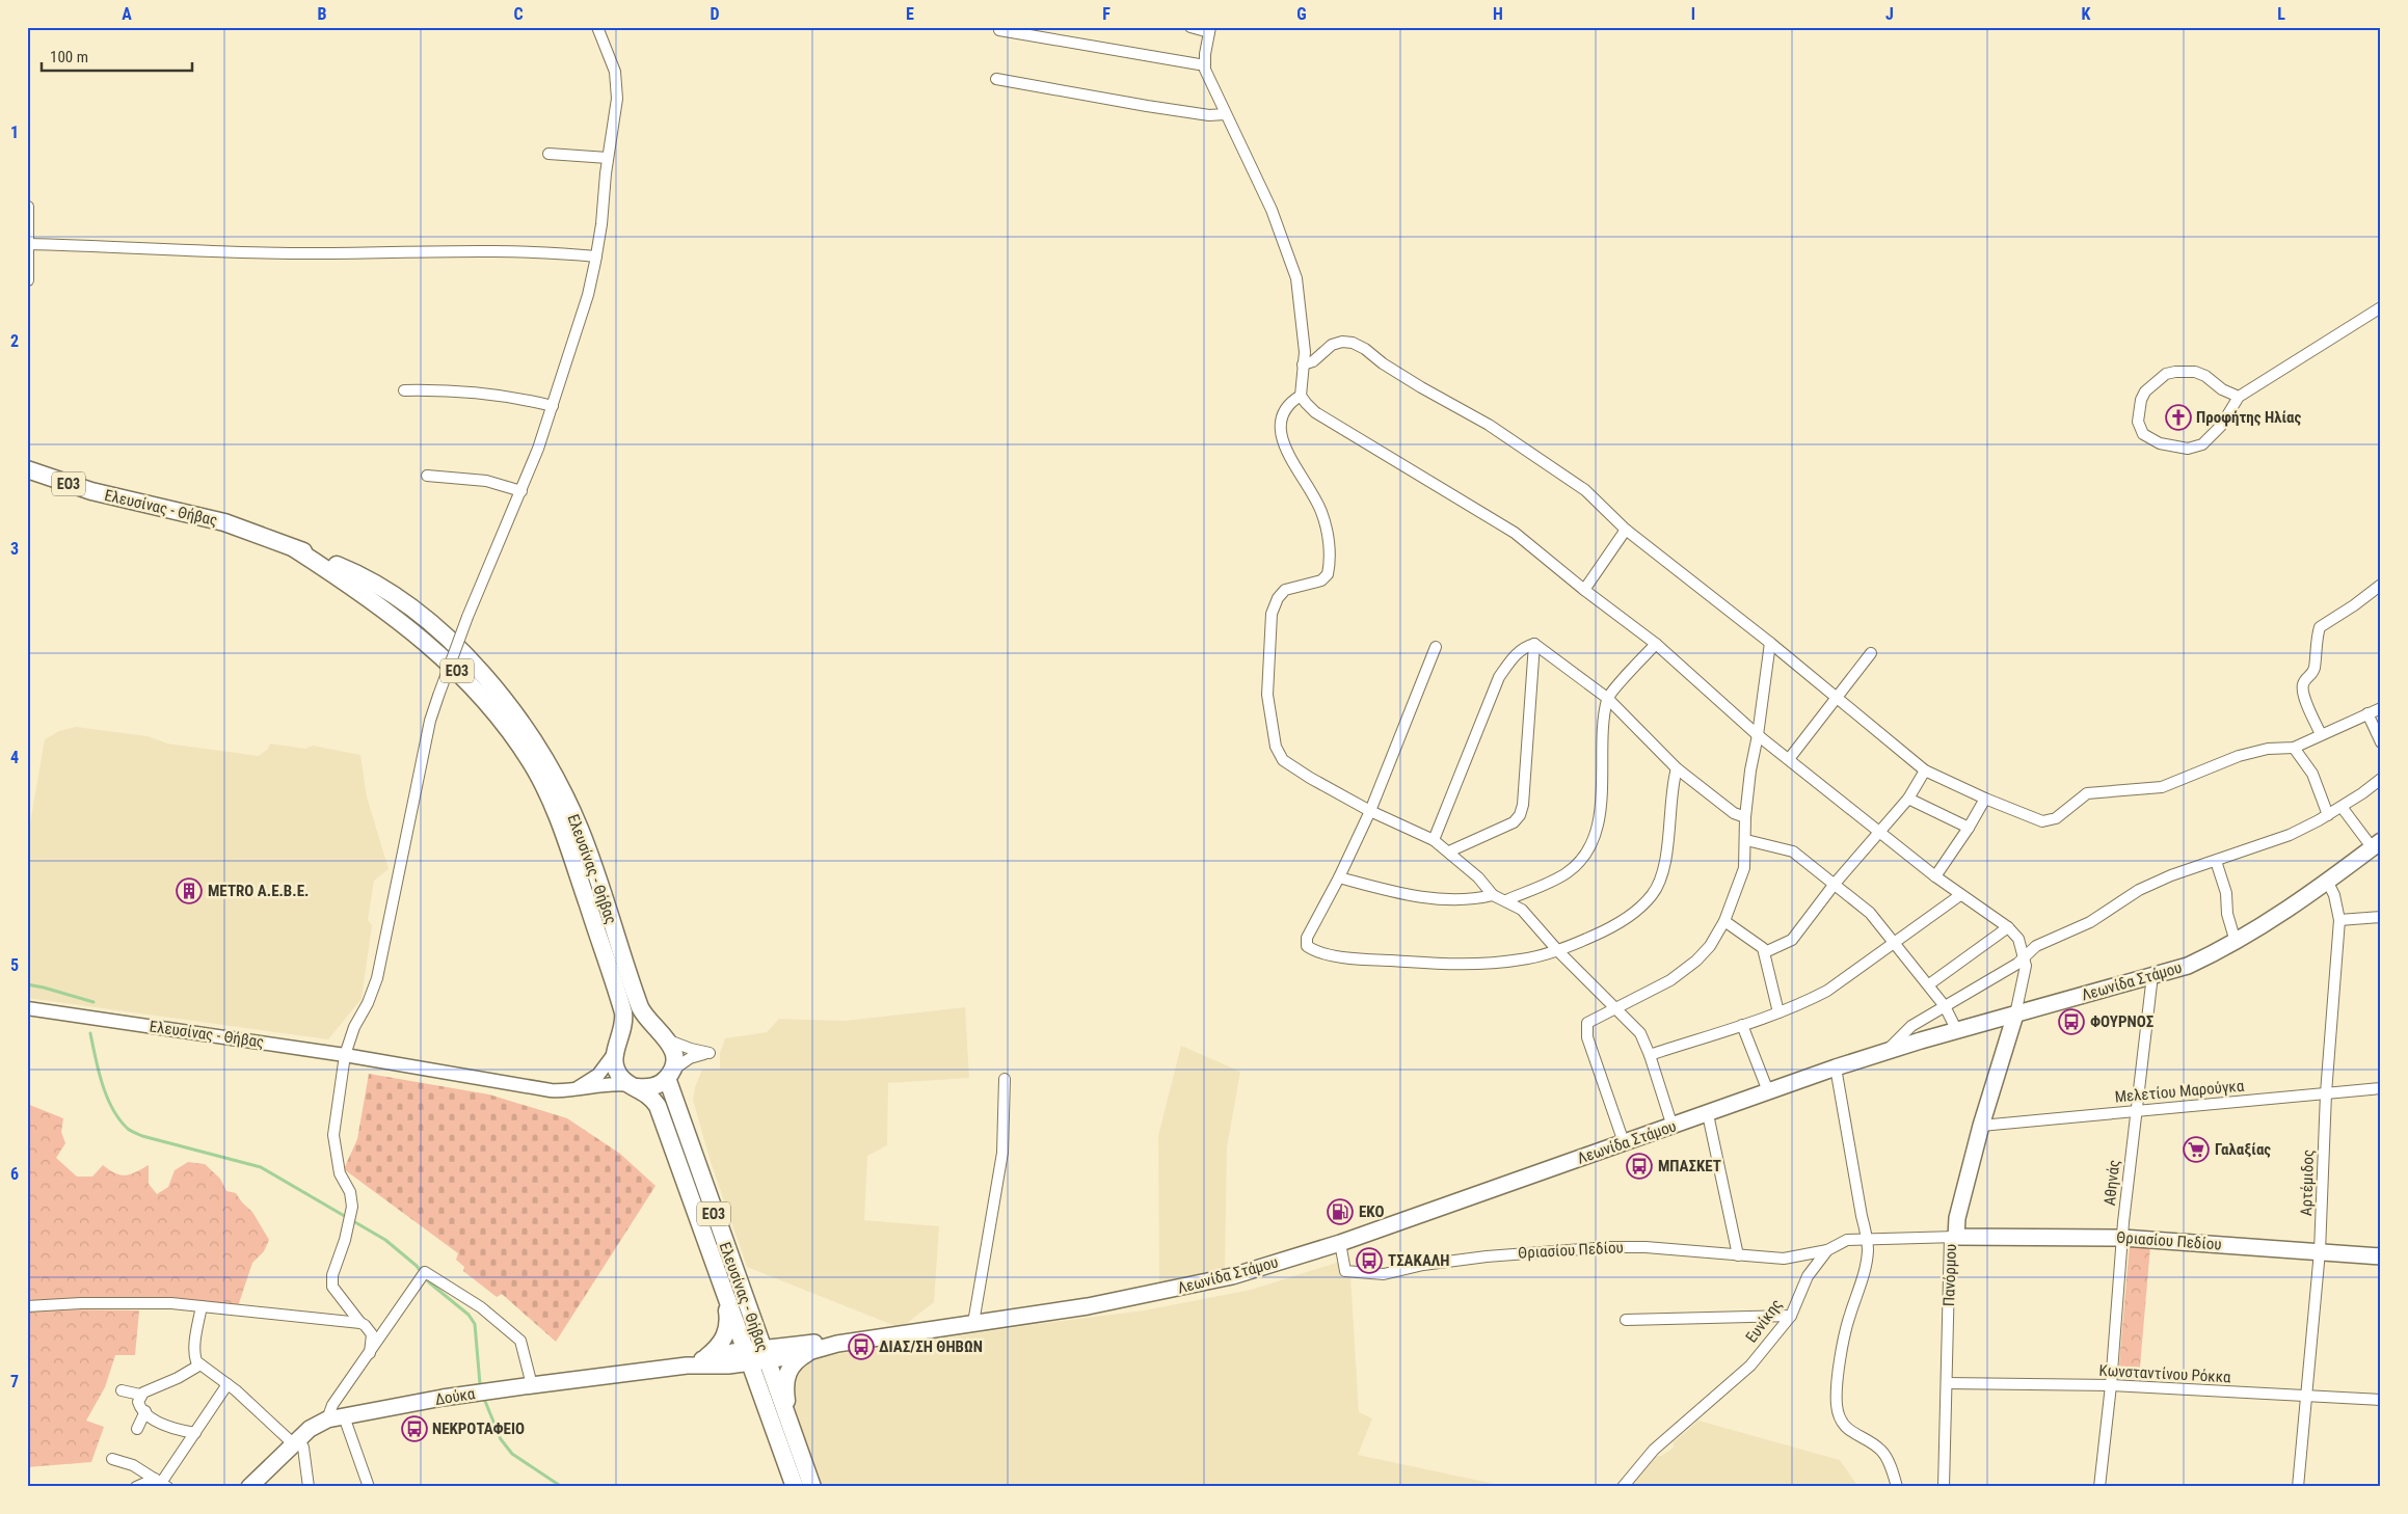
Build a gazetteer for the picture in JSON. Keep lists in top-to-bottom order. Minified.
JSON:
{"streets":{"main road":["ΕΟ3","Ελευσίνας - Θήβας","Λεωνίδα Στάμου","Θριασίου Πεδίου","Πανόρμου","Δούκα"],"street":["Μελετίου Μαρούγκα","Αθηνάς","Αρτέμιδος","Ευνίκης","Κωνσταντίνου Ρόκκα"]},"crossings":[["ΕΟ3","Ελευσίνας - Θήβας"],["ΕΟ3","Λεωνίδα Στάμου"],["ΕΟ3","Δούκα"],["Ελευσίνας - Θήβας","Λεωνίδα Στάμου"],["Ελευσίνας - Θήβας","Δούκα"],["Λεωνίδα Στάμου","Αθηνάς"],["Λεωνίδα Στάμου","Αρτέμιδος"],["Λεωνίδα Στάμου","Θριασίου Πεδίου"],["Λεωνίδα Στάμου","Πανόρμου"],["Λεωνίδα Στάμου","Δούκα"],["Μελετίου Μαρούγκα","Αθηνάς"],["Μελετίου Μαρούγκα","Αρτέμιδος"],["Μελετίου Μαρούγκα","Πανόρμου"],["Αθηνάς","Θριασίου Πεδίου"],["Αθηνάς","Κωνσταντίνου Ρόκκα"],["Αρτέμιδος","Θριασίου Πεδίου"],["Αρτέμιδος","Κωνσταντίνου Ρόκκα"],["Θριασίου Πεδίου","Πανόρμου"],["Θριασίου Πεδίου","Ευνίκης"],["Πανόρμου","Ευνίκης"],["Πανόρμου","Κωνσταντίνου Ρόκκα"]],"places":{"church":["Προφήτης Ηλίας"],"building":["METRO Α.Ε.Β.Ε."],"bus stop":["ΦΟΥΡΝΟΣ","ΜΠΑΣΚΕΤ","ΤΣΑΚΑΛΗ","ΔΙΑΣ/ΣΗ ΘΗΒΩΝ","ΝΕΚΡΟΤΑΦΕΙΟ"],"supermarket":["Γαλαξίας"],"fuel station":["EKO"]},"scale_bar":"100 m","grid":{"columns":["A","B","C","D","E","F","G","H","I","J","K","L"],"rows":["1","2","3","4","5","6","7"]}}
